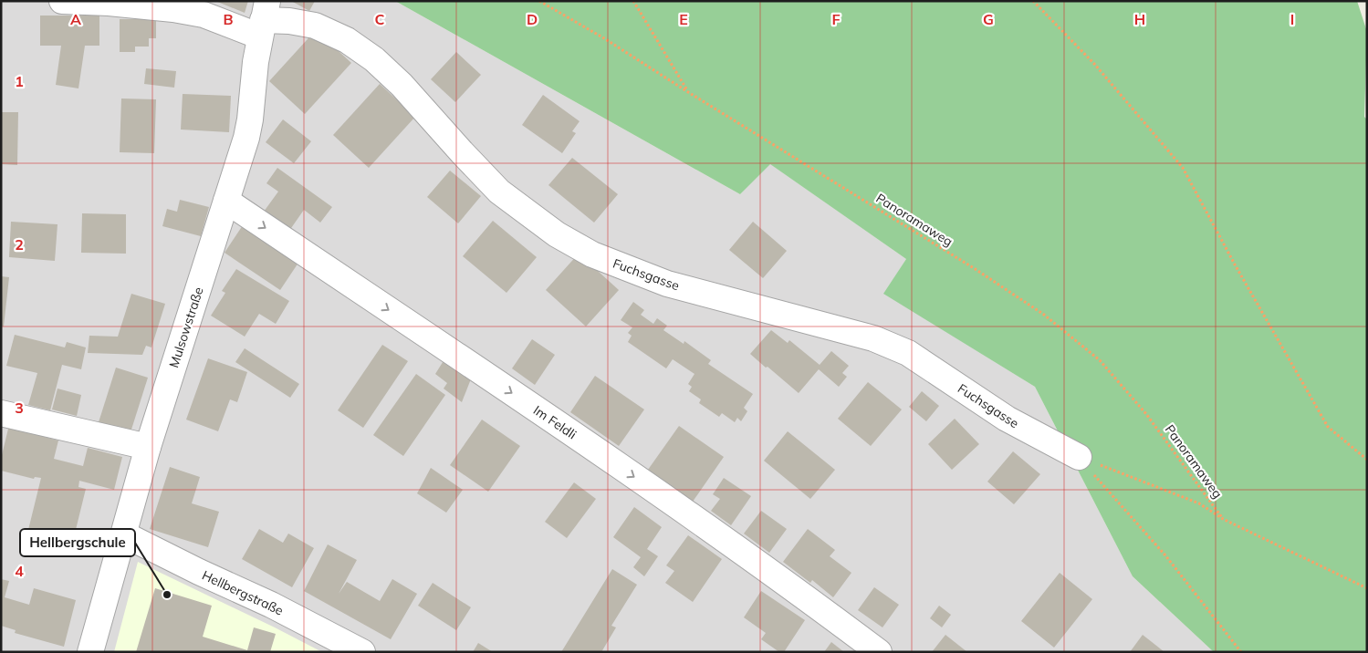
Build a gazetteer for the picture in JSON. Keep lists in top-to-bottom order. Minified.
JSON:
{"streets":{"street":["Fuchsgasse","Mulsowstraße","Im Feldli","Hellbergstraße"],"path":["Panoramaweg"]},"crossings":[["Fuchsgasse","Mulsowstraße"],["Mulsowstraße","Im Feldli"],["Mulsowstraße","Hellbergstraße"]],"one_way":["Im Feldli"],"places":["Hellbergschule"],"grid":{"columns":["A","B","C","D","E","F","G","H","I"],"rows":["1","2","3","4"]}}
